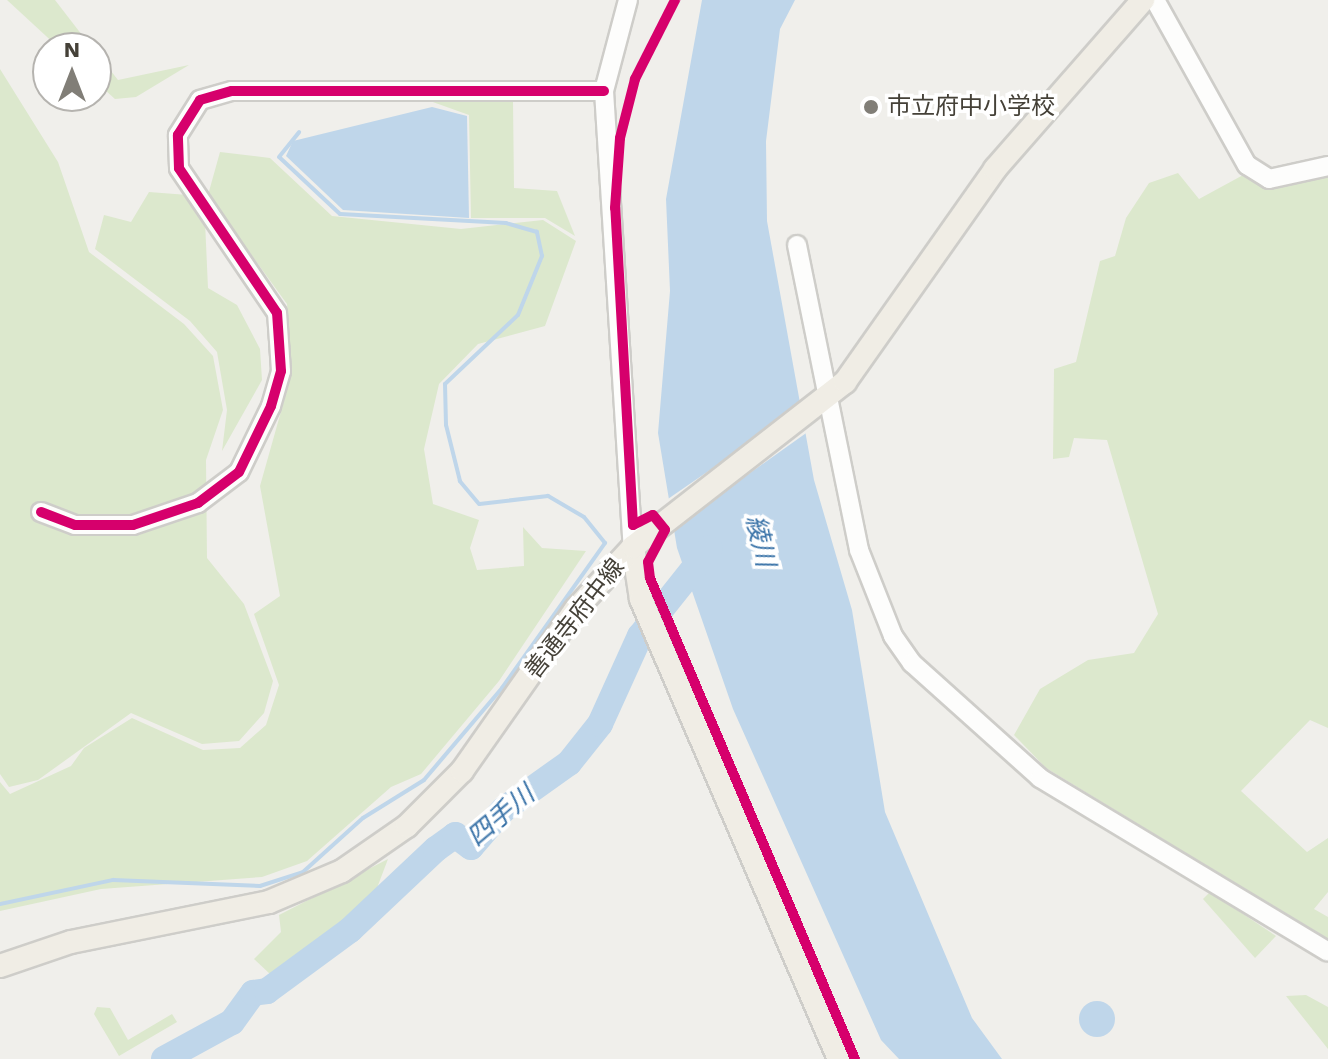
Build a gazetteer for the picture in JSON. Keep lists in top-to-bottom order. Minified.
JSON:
{"streets":{"main road":["善通寺府中線"]},"water":["綾川","四手川"],"places":["市立府中小学校"],"north":"top"}
